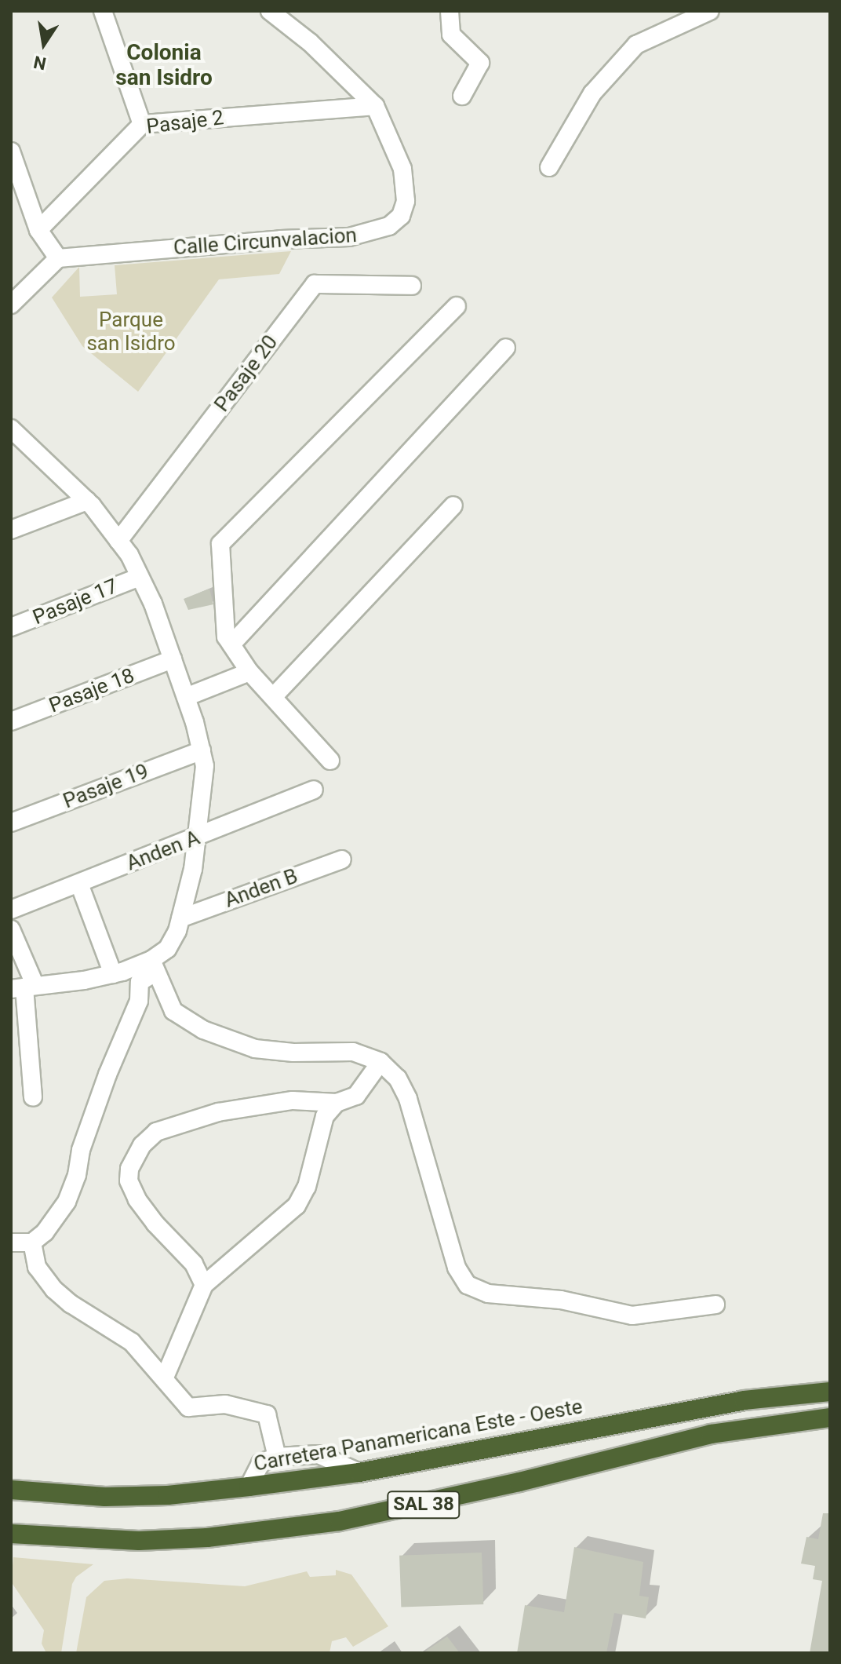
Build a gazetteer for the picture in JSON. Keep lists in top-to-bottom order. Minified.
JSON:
{"streets":{"highway":["Carretera Panamericana Este - Oeste","SAL 38"],"street":["Pasaje 2","Calle Circunvalacion","Pasaje 20","Pasaje 17","Pasaje 18","Pasaje 19","Anden A","Anden B"]},"crossings":[["Pasaje 2","Calle Circunvalacion"]],"districts":["Colonia san Isidro"],"parks":["Parque san Isidro"],"north":"bottom"}
